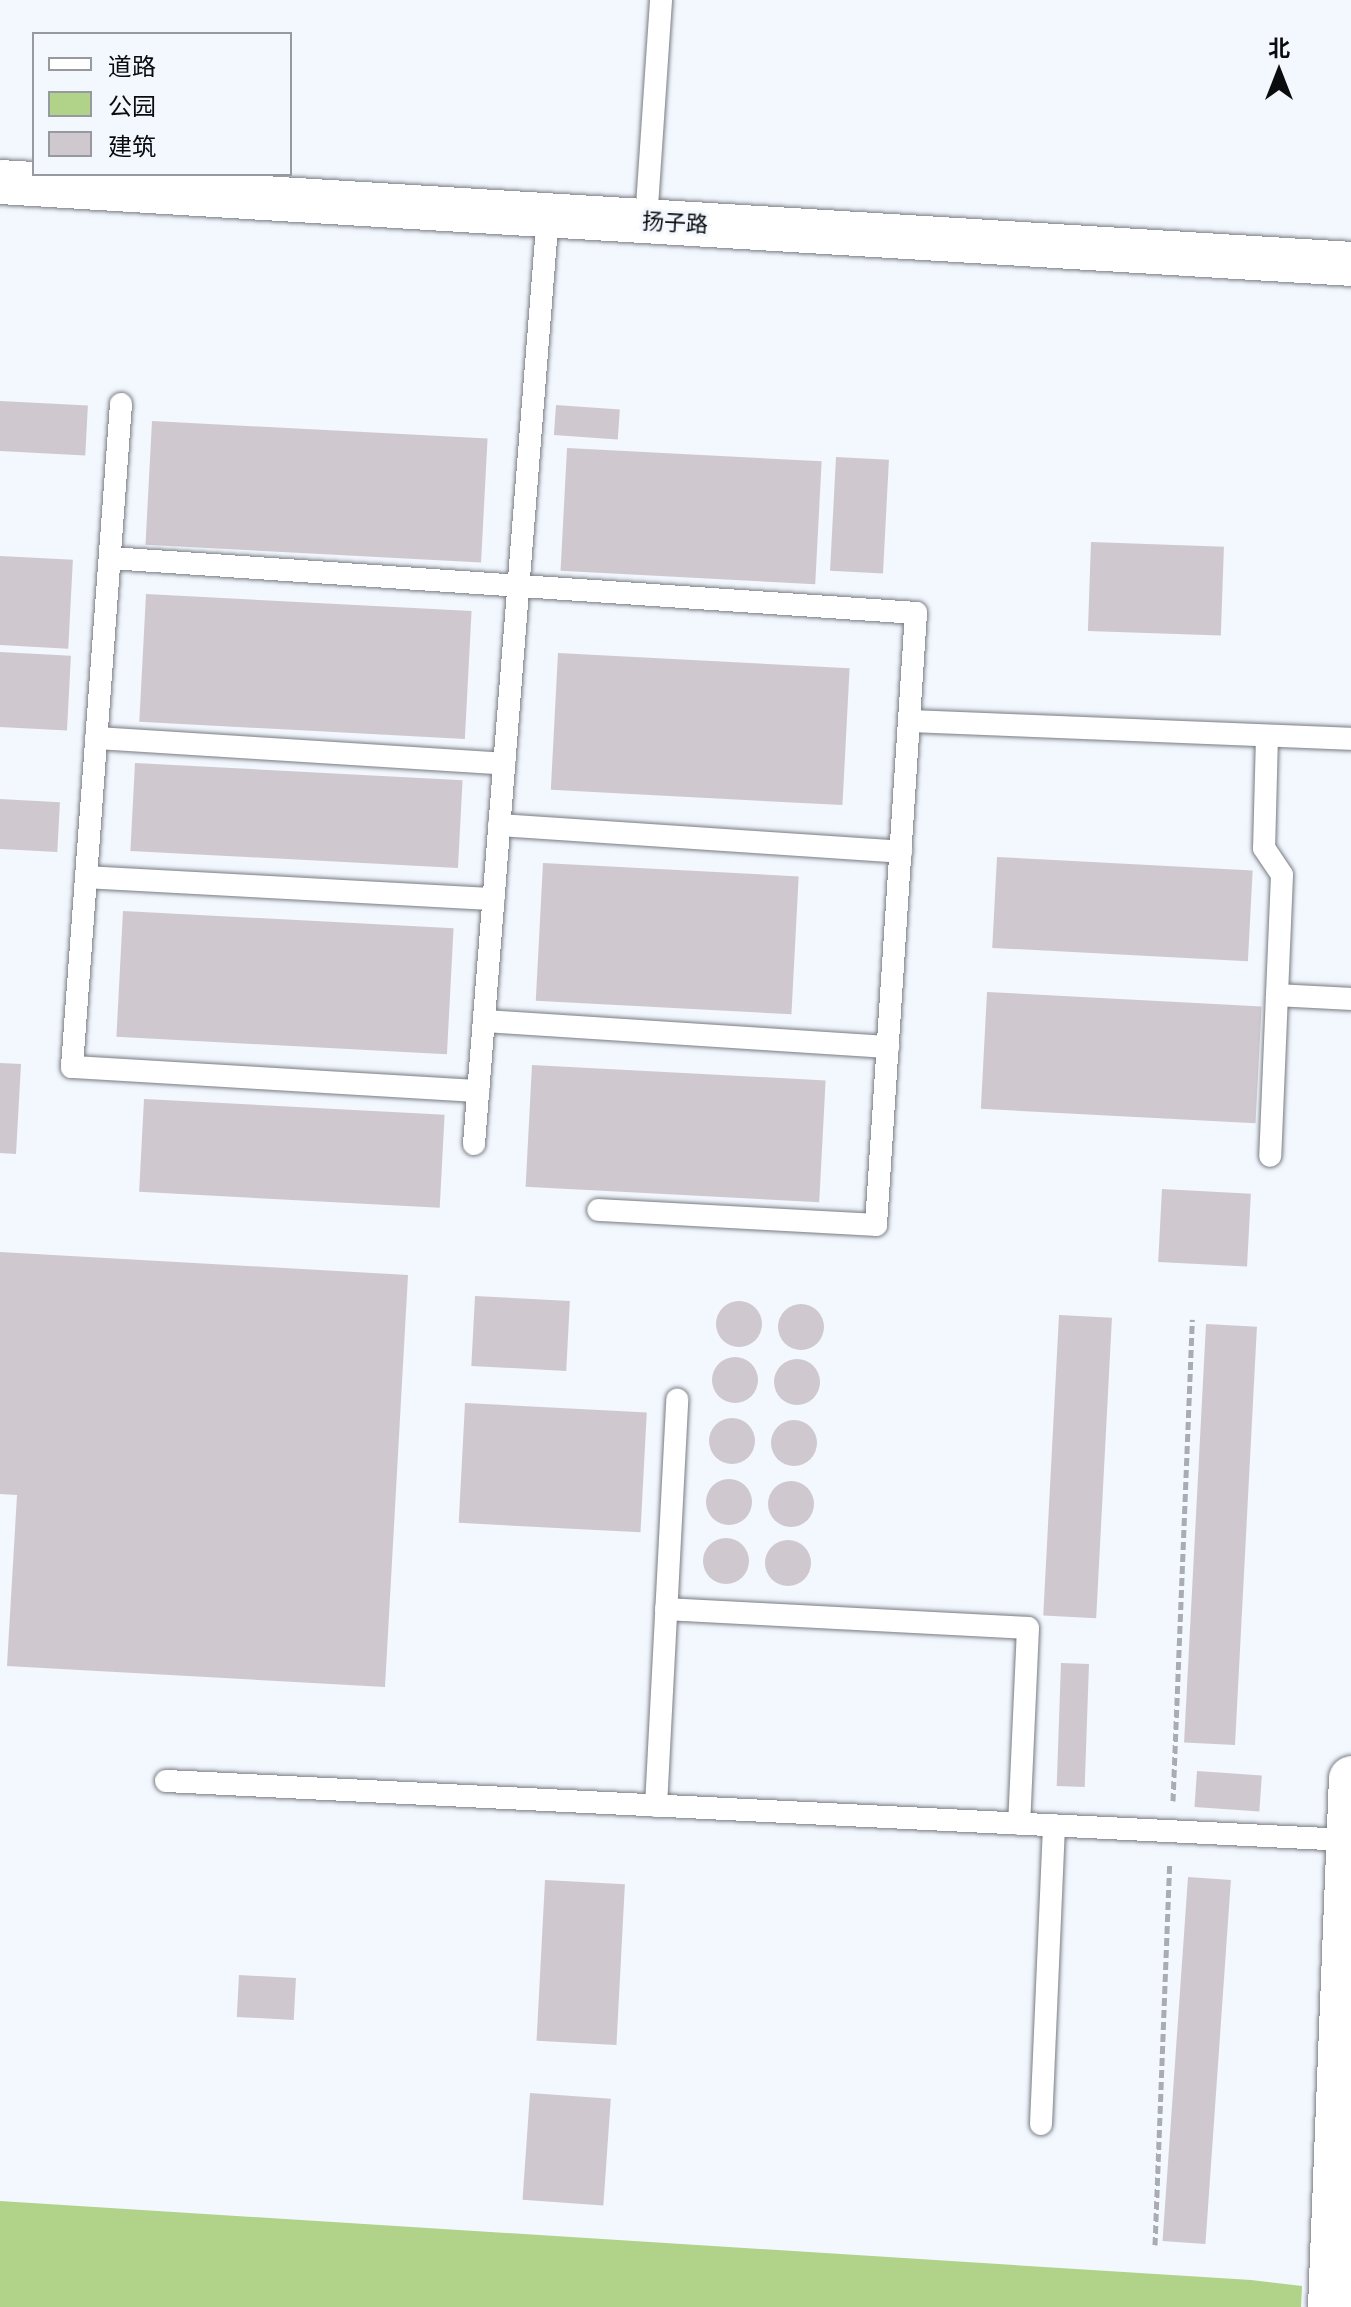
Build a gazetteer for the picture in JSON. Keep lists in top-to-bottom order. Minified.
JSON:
{"streets":{"street":["扬子路"]},"legend":["道路","公园","建筑"],"north":"top"}
